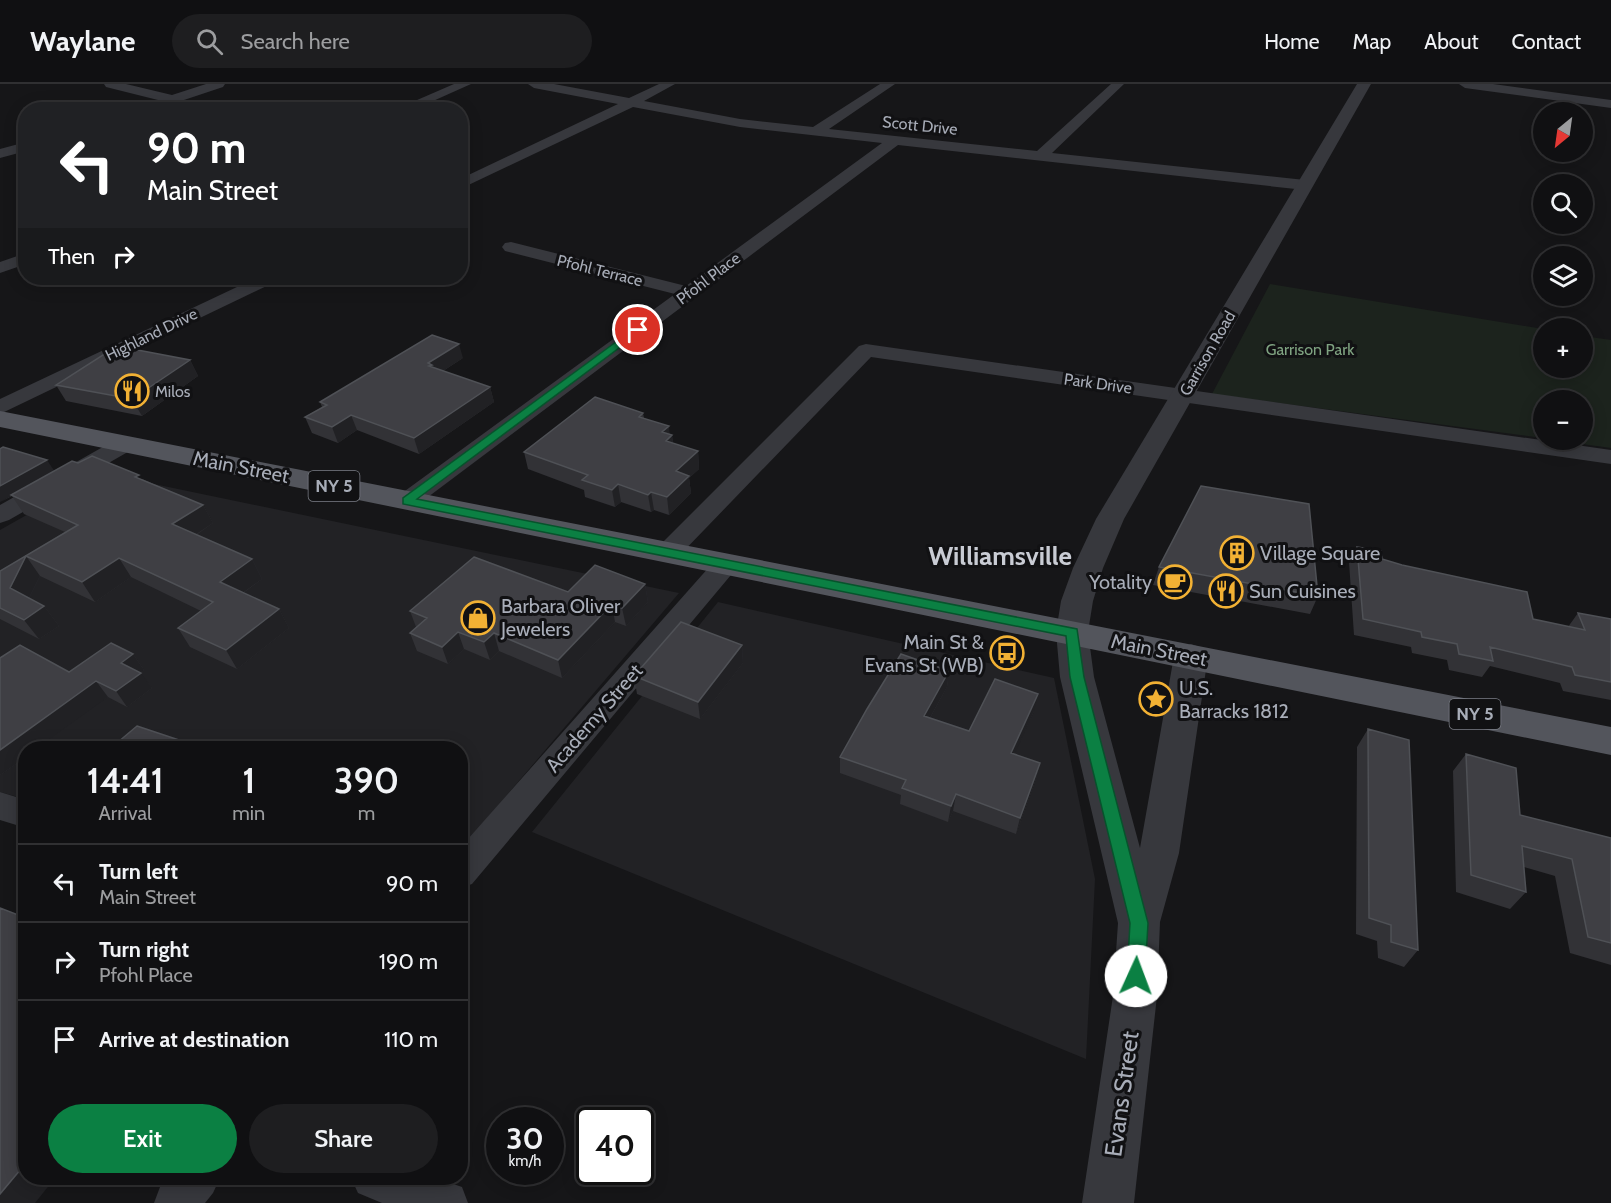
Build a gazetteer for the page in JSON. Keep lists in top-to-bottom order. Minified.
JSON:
{"streets":{"main road":["Main Street","NY 5"],"street":["Scott Drive","Pfohl Terrace","Pfohl Place","Highland Drive","Garrison Road","Park Drive","Academy Street","Evans Street"]},"crossings":[["Scott Drive","Pfohl Place"],["Scott Drive","Garrison Road"],["Pfohl Terrace","Pfohl Place"],["Pfohl Place","Main Street"],["Garrison Road","Park Drive"],["Garrison Road","Main Street"],["Garrison Road","Evans Street"],["Park Drive","Main Street"],["Main Street","Academy Street"],["Main Street","Evans Street"]],"districts":["Williamsville"],"parks":["Garrison Park"],"places":{"restaurant":["Milos","Sun Cuisines"],"building":["Village Square"],"cafe":["Yotality"],"shop":["Barbara Oliver Jewelers"],"bus stop":["Main St & Evans St (WB)"],"place":["U.S. Barracks 1812"]},"north":"bottom left","page":{"header":"Waylane","search":"Search here","nav":["Home","Map","About","Contact"],"map_buttons":["+","−"],"turn":["90 m","Main Street"],"then":"Then","eta":["14:41","Arrival","1","min","390","m"],"list":[{"name":"Turn left","note":"Main Street","value":"90 m"},{"name":"Turn right","note":"Pfohl Place","value":"190 m"},{"name":"Arrive at destination","value":"110 m"}],"buttons":["Exit","Share"],"speed":"30 km/h","limit":"40"}}
